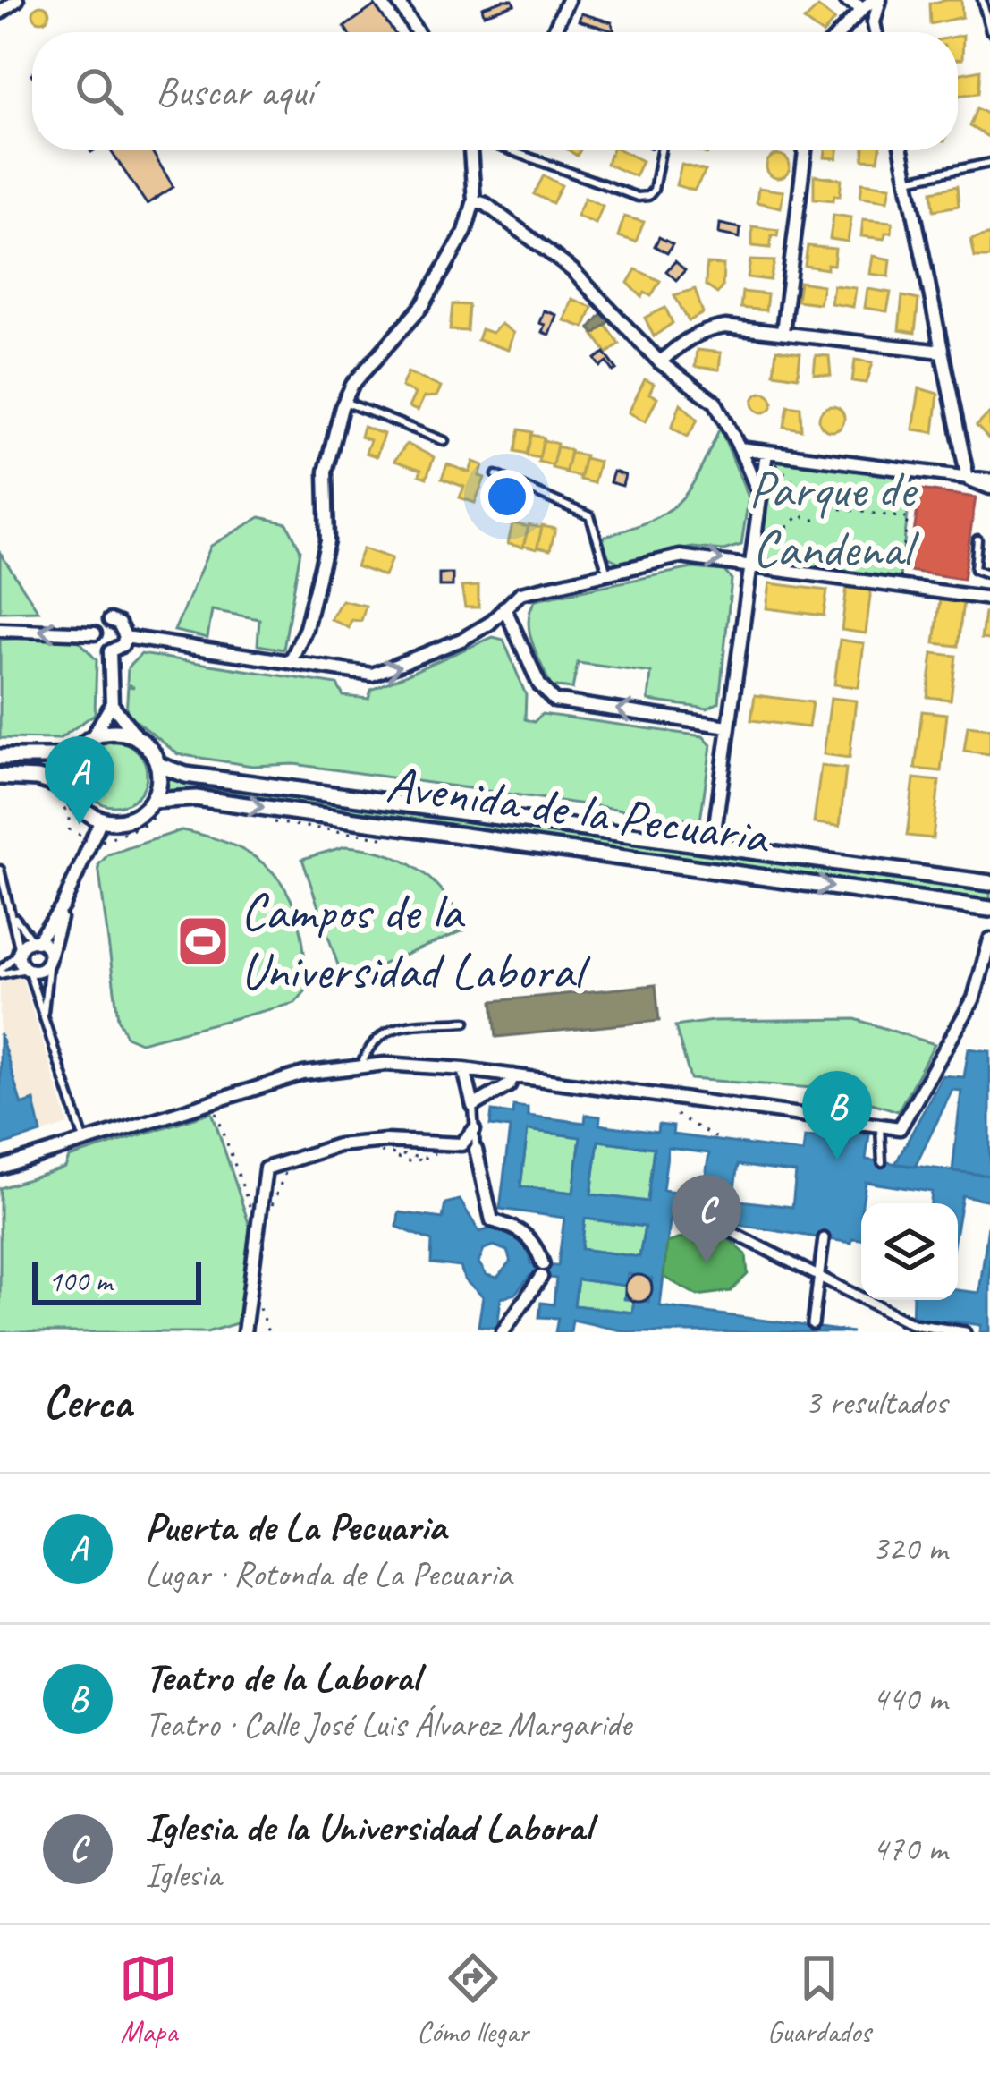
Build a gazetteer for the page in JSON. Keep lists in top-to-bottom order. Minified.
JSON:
{"streets":{"street":["Avenida de la Pecuaria"]},"parks":["Parque de Candenal"],"places":{"sports":["Campos de la Universidad Laboral"]},"scale_bar":"100 m","page":{"search":"Buscar aquí","pins":["A","B","C"],"scale":"100 m","heading":["Cerca","3 resultados"],"list":[{"mark":"A","name":"Puerta de La Pecuaria","note":"Lugar · Rotonda de La Pecuaria","value":"320 m"},{"mark":"B","name":"Teatro de la Laboral","note":"Teatro · Calle José Luis Álvarez Margaride","value":"440 m"},{"mark":"C","name":"Iglesia de la Universidad Laboral","note":"Iglesia","value":"470 m"}],"nav":["Mapa","Cómo llegar","Guardados"]}}
